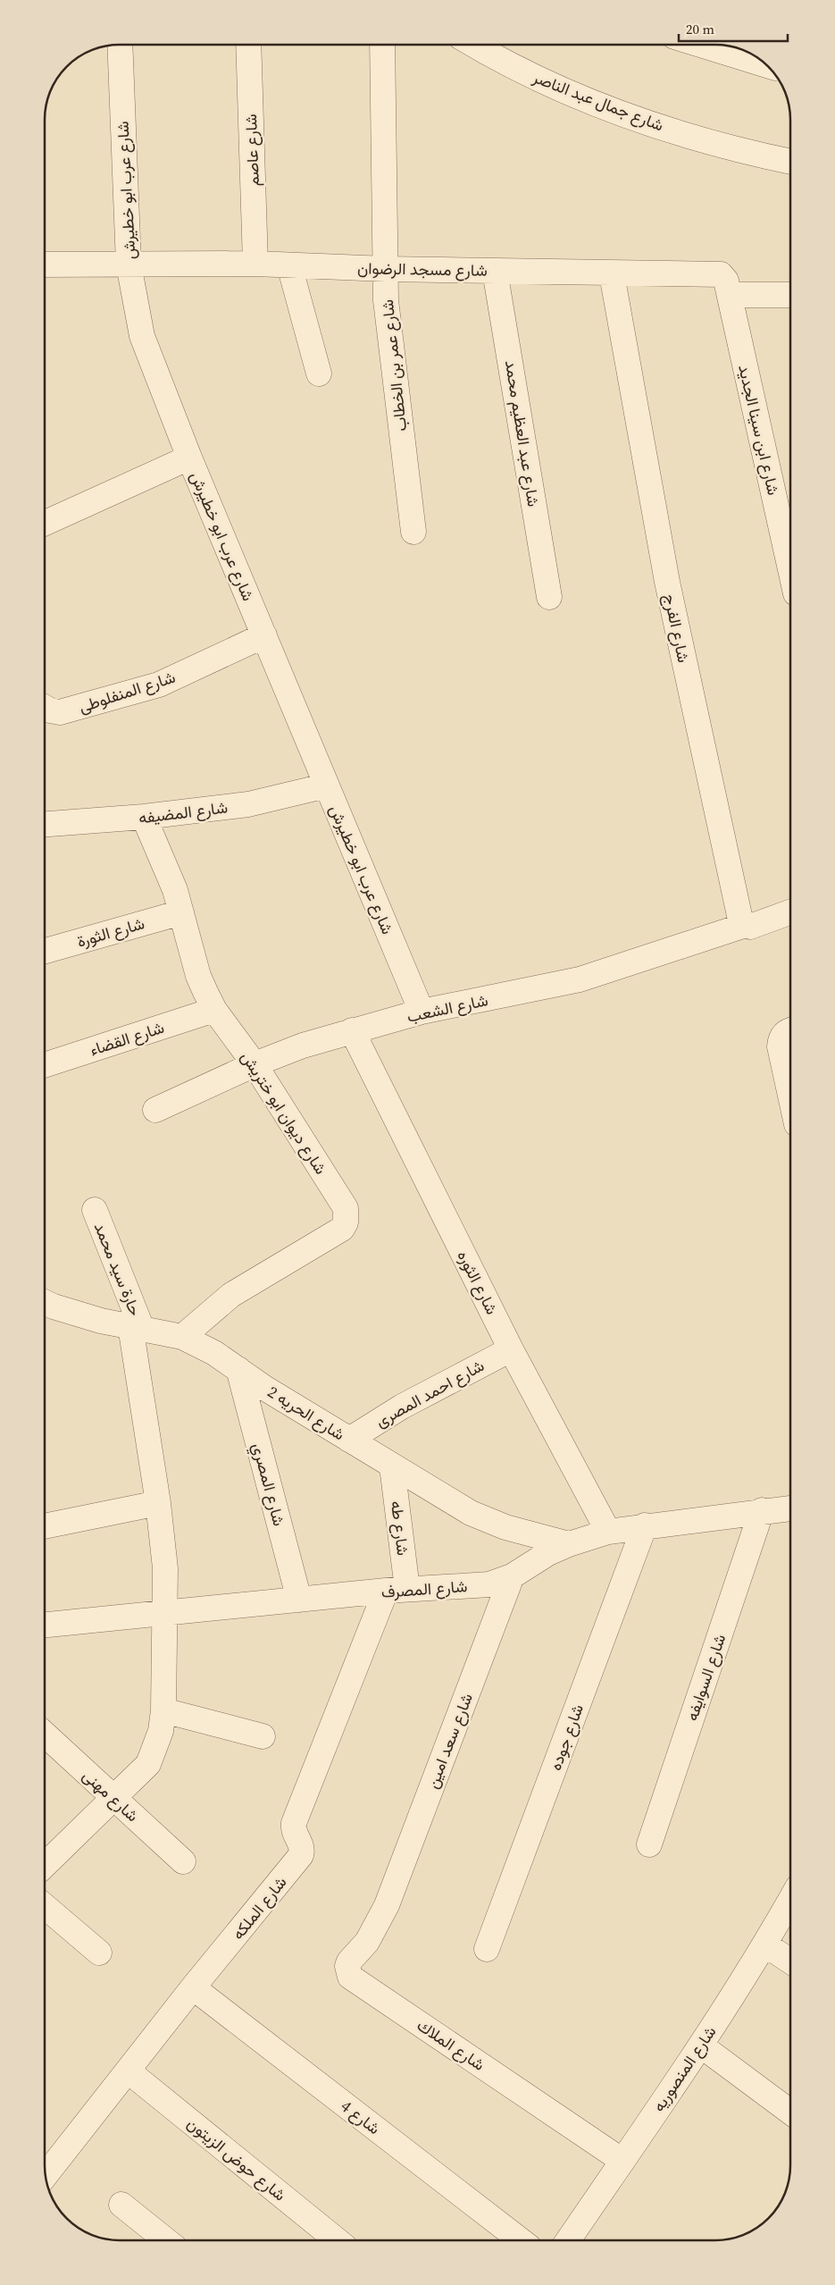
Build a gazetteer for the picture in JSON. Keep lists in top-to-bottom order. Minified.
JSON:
{"streets":{"street":["شارع جمال عبد الناصر","شارع عاصم","شارع عرب ابو خطيرش","شارع مسجد الرضوان","شارع عمر بن الخطاب","شارع ابن سينا الجديد","شارع عبد العظيم محمد","شارع الفرج","شارع المنفلوطى","شارع المضيفه","شارع الثورة","شارع الشعب","شارع القضاء","شارع ديوان ابو ختريش","حارة سيد محمد","شارع الثوره","شارع احمد المصرى","شارع الحريه 2","شارع المصري","شارع طه","شارع المصرف","شارع السوايفه","شارع جوده","شارع سعد امين","شارع مهنى","شارع الملكه","شارع الملاك","شارع المنصوريه","شارع 4","شارع حوض الزيتون"]},"crossings":[["شارع عاصم","شارع مسجد الرضوان"],["شارع عرب ابو خطيرش","شارع مسجد الرضوان"],["شارع عرب ابو خطيرش","شارع المنفلوطى"],["شارع عرب ابو خطيرش","شارع المضيفه"],["شارع عرب ابو خطيرش","شارع الشعب"],["شارع مسجد الرضوان","شارع عمر بن الخطاب"],["شارع مسجد الرضوان","شارع ابن سينا الجديد"],["شارع مسجد الرضوان","شارع عبد العظيم محمد"],["شارع مسجد الرضوان","شارع الفرج"],["شارع الفرج","شارع الشعب"],["شارع المضيفه","شارع ديوان ابو ختريش"],["شارع الثورة","شارع ديوان ابو ختريش"],["شارع الشعب","شارع ديوان ابو ختريش"],["شارع الشعب","شارع الثوره"],["شارع القضاء","شارع ديوان ابو ختريش"],["شارع ديوان ابو ختريش","شارع الحريه 2"],["حارة سيد محمد","شارع الحريه 2"],["حارة سيد محمد","شارع المصرف"],["حارة سيد محمد","شارع مهنى"],["شارع الثوره","شارع احمد المصرى"],["شارع الثوره","شارع المصرف"],["شارع احمد المصرى","شارع الحريه 2"],["شارع الحريه 2","شارع المصري"],["شارع الحريه 2","شارع طه"],["شارع الحريه 2","شارع المصرف"],["شارع المصري","شارع المصرف"],["شارع طه","شارع المصرف"],["شارع طه","شارع الملكه"],["شارع المصرف","شارع السوايفه"],["شارع المصرف","شارع جوده"],["شارع المصرف","شارع سعد امين"],["شارع المصرف","شارع الملكه"],["شارع سعد امين","شارع الملاك"],["شارع الملكه","شارع 4"],["شارع الملكه","شارع حوض الزيتون"],["شارع الملاك","شارع المنصوريه"]],"scale_bar":"20 m"}
